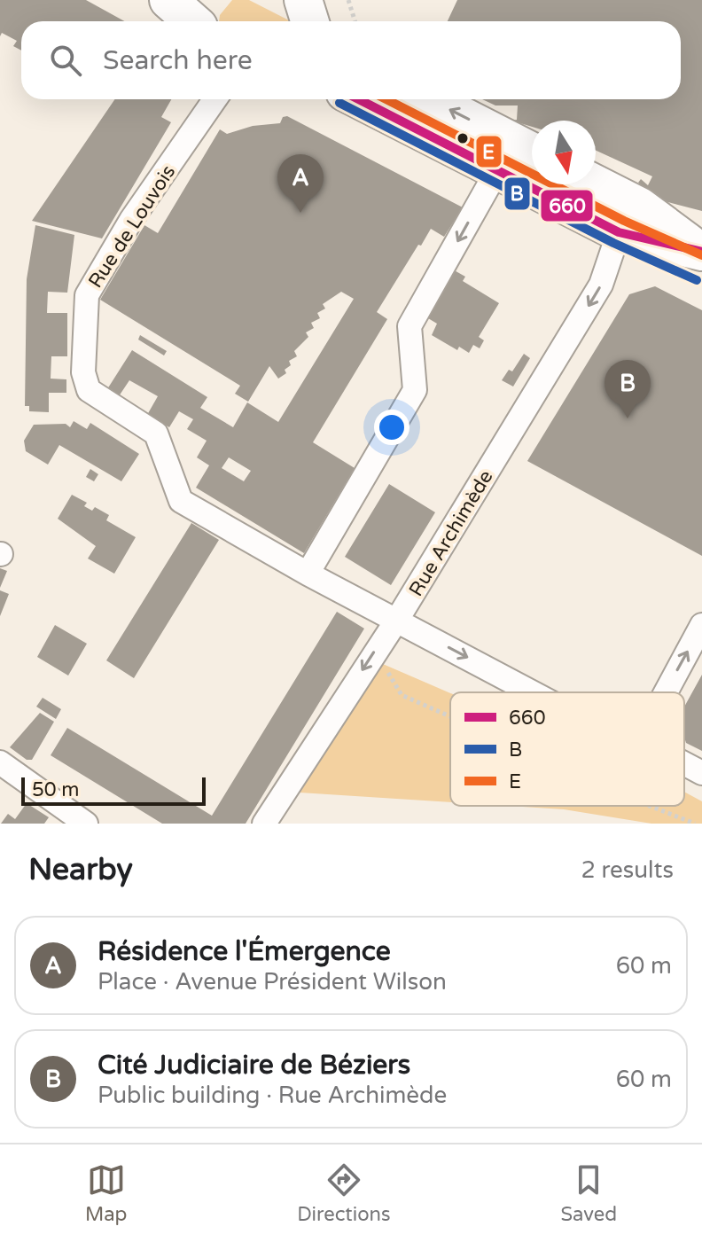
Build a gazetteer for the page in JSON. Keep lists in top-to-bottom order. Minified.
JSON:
{"streets":{"street":["Rue de Louvois","Rue Archimède"]},"lines":["transit line 660","transit line E","transit line B"],"legend":["660","B","E"],"scale_bar":"50 m","north":"bottom","page":{"search":"Search here","pins":["A","B"],"scale":"50 m","heading":["Nearby","2 results"],"list":[{"mark":"A","name":"Résidence l'Émergence","note":"Place · Avenue Président Wilson","value":"60 m"},{"mark":"B","name":"Cité Judiciaire de Béziers","note":"Public building · Rue Archimède","value":"60 m"}],"nav":["Map","Directions","Saved"]}}
